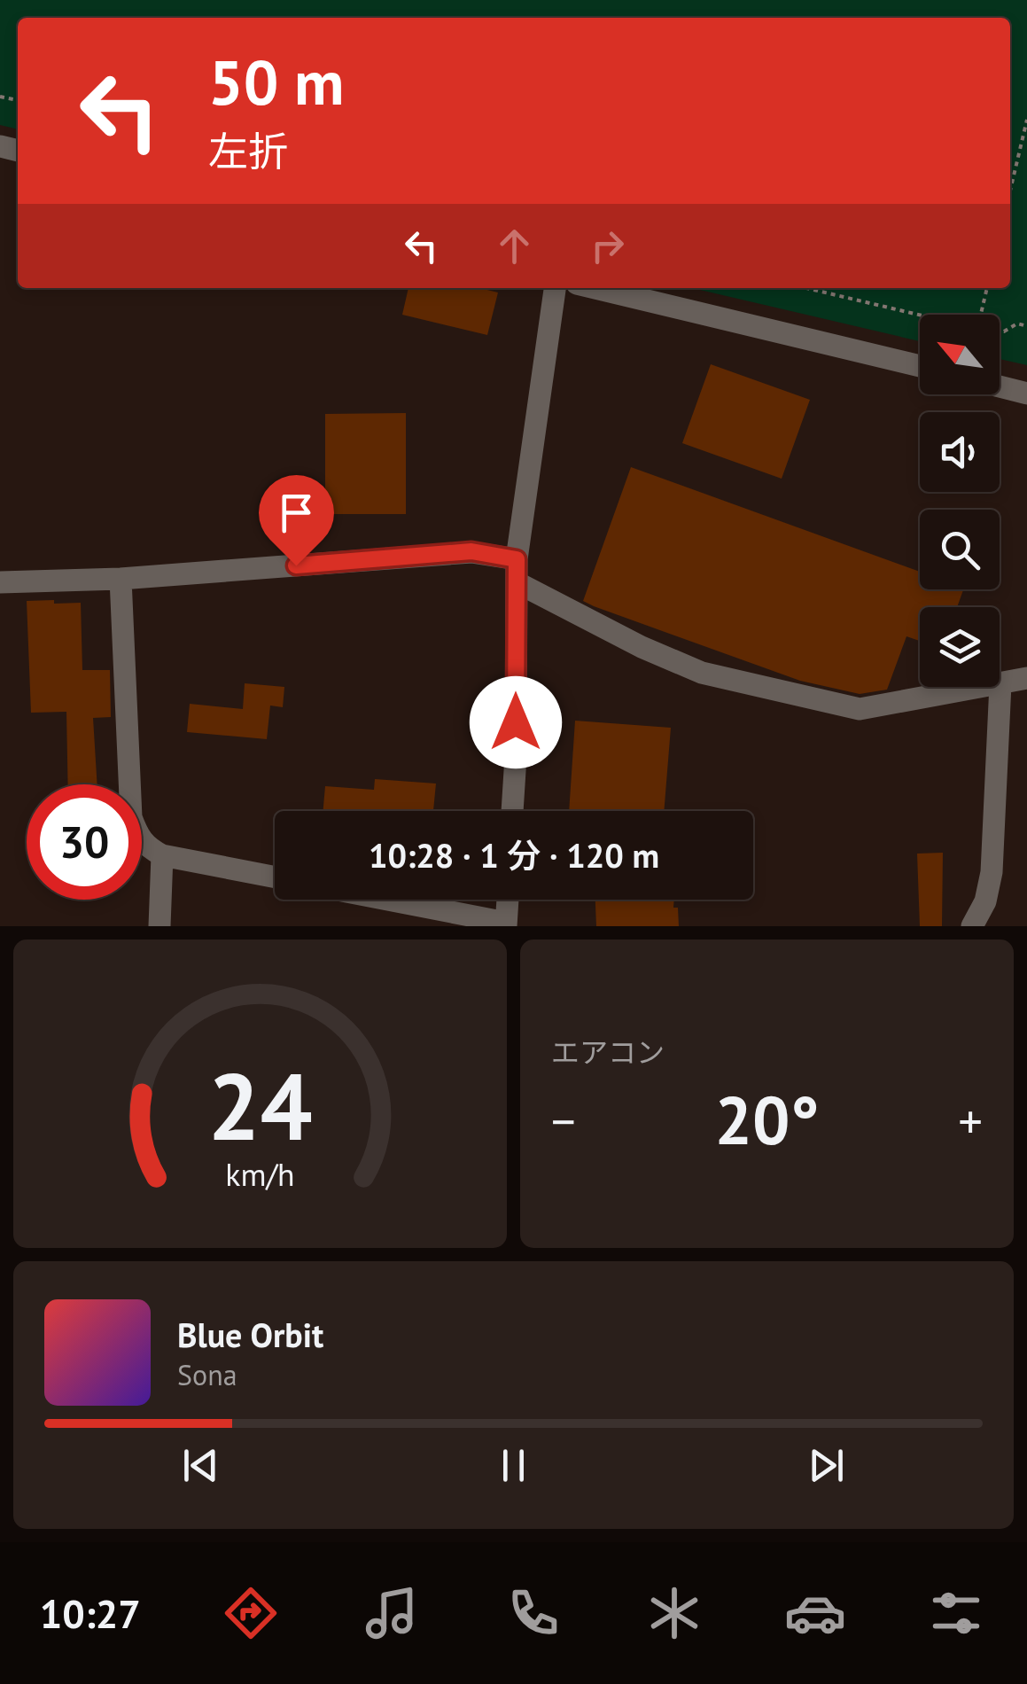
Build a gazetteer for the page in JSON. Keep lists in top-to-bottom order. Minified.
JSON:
{"north":"top left","page":{"turn":["50 m","左折"],"limit":"30","trip":"10:28 · 1 分 · 120 m","tile":"エアコン","heat":["−","20°","+"],"song":["Blue Orbit","Sona"],"tabs":"10:27","gauge":["24","km/h"]}}
